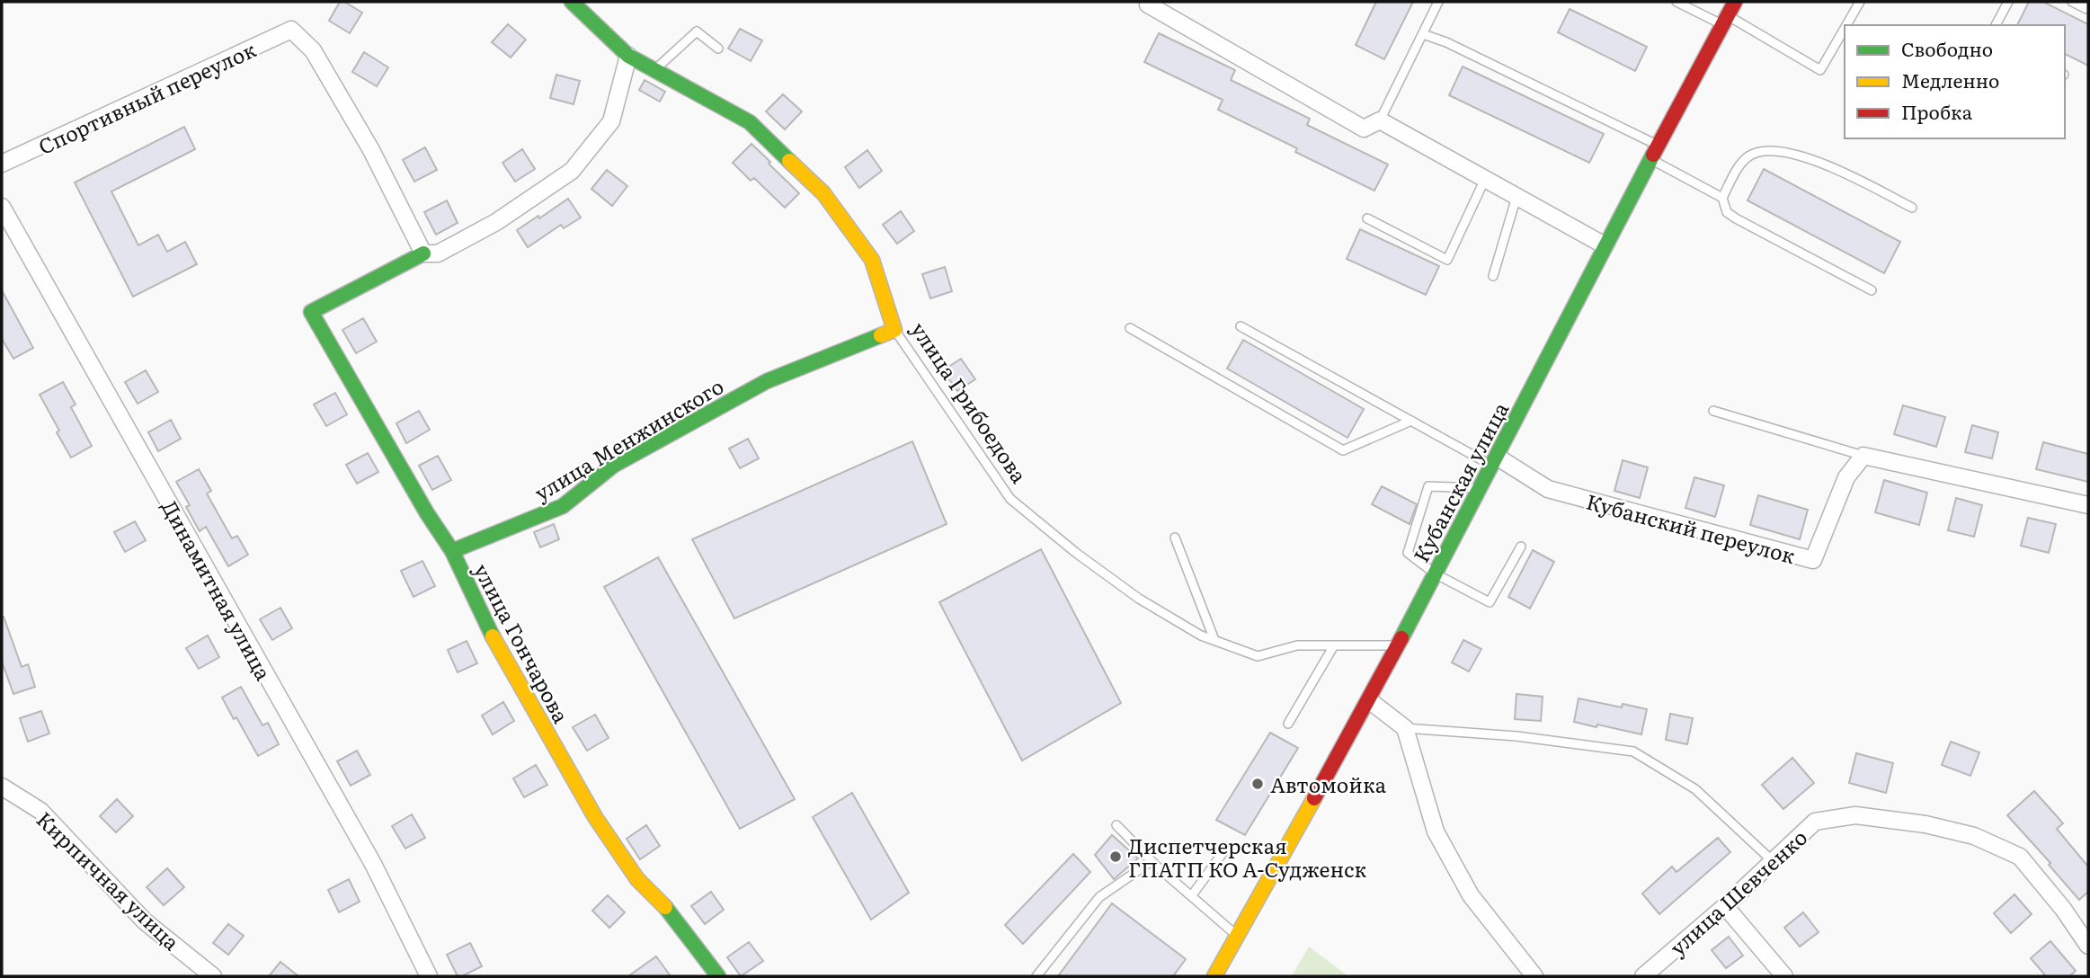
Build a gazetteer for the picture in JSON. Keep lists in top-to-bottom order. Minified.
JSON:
{"streets":{"street":["Спортивный переулок","улица Грибоедова","улица Менжинского","Кубанская улица","Кубанский переулок","Динамитная улица","улица Гончарова","Кирпичная улица","улица Шевченко"]},"crossings":[["Спортивный переулок","улица Гончарова"],["улица Грибоедова","улица Менжинского"],["улица Грибоедова","Кубанская улица"],["улица Менжинского","улица Гончарова"],["Кубанская улица","Кубанский переулок"]],"places":["Автомойка","Диспетчерская ГПАТП КО А-Судженск"],"legend":["Свободно","Медленно","Пробка"]}
